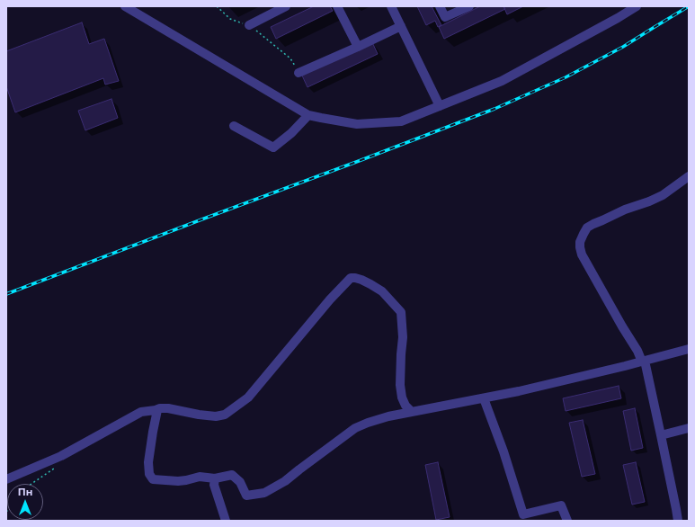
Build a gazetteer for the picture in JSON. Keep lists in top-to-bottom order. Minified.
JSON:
{"north":"top"}
